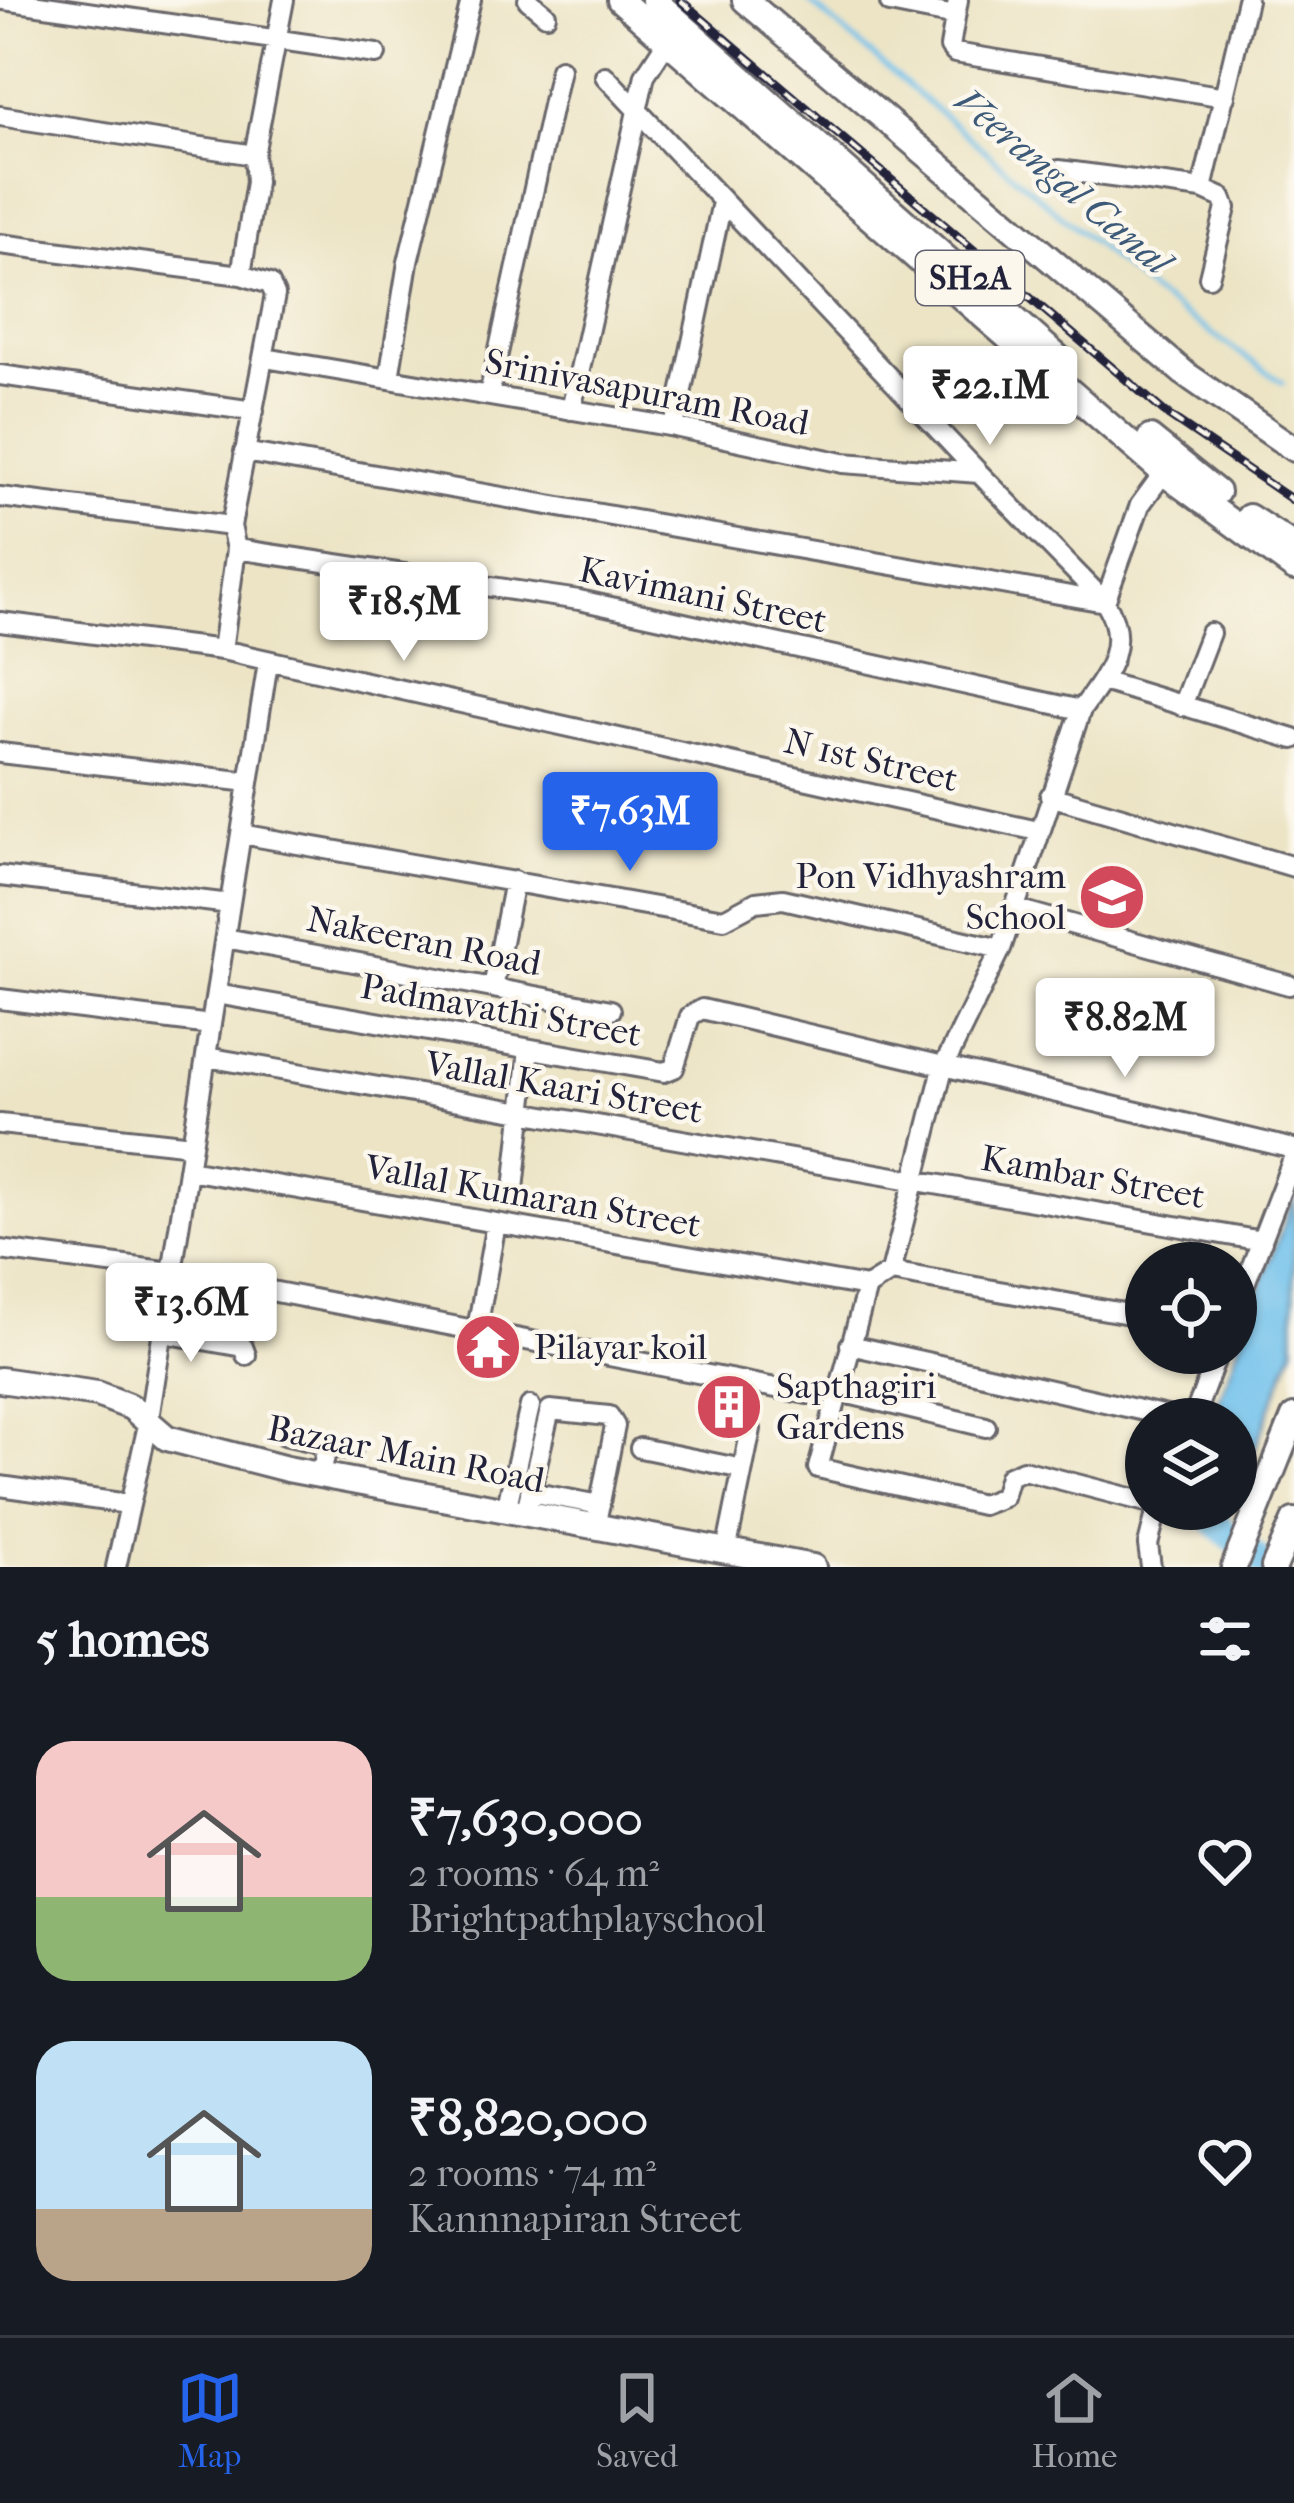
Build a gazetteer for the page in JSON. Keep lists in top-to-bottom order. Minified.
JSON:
{"streets":{"main road":["SH2A","Bazaar Main Road"],"street":["Srinivasapuram Road","Kavimani Street","N 1st Street","Nakeeran Road","Padmavathi Street","Vallal Kaari Street","Kambar Street","Vallal Kumaran Street"]},"crossings":[["Vallal Kaari Street","Kambar Street"]],"water":["Veerangal Canal"],"places":{"school or university":["Pon Vidhyashram School"],"temple":["Pilayar koil"],"building":["Sapthagiri Gardens"]},"page":{"price":["₹22.1M","₹18.5M","₹7.63M","₹8.82M","₹13.6M"],"heading":"5 homes","list":[{"name":"₹7,630,000","note":"2 rooms · 64 m² · Brightpathplayschool"},{"name":"₹8,820,000","note":"2 rooms · 74 m² · Kannnapiran Street"}],"tabs":["Map","Saved","Home"]}}
